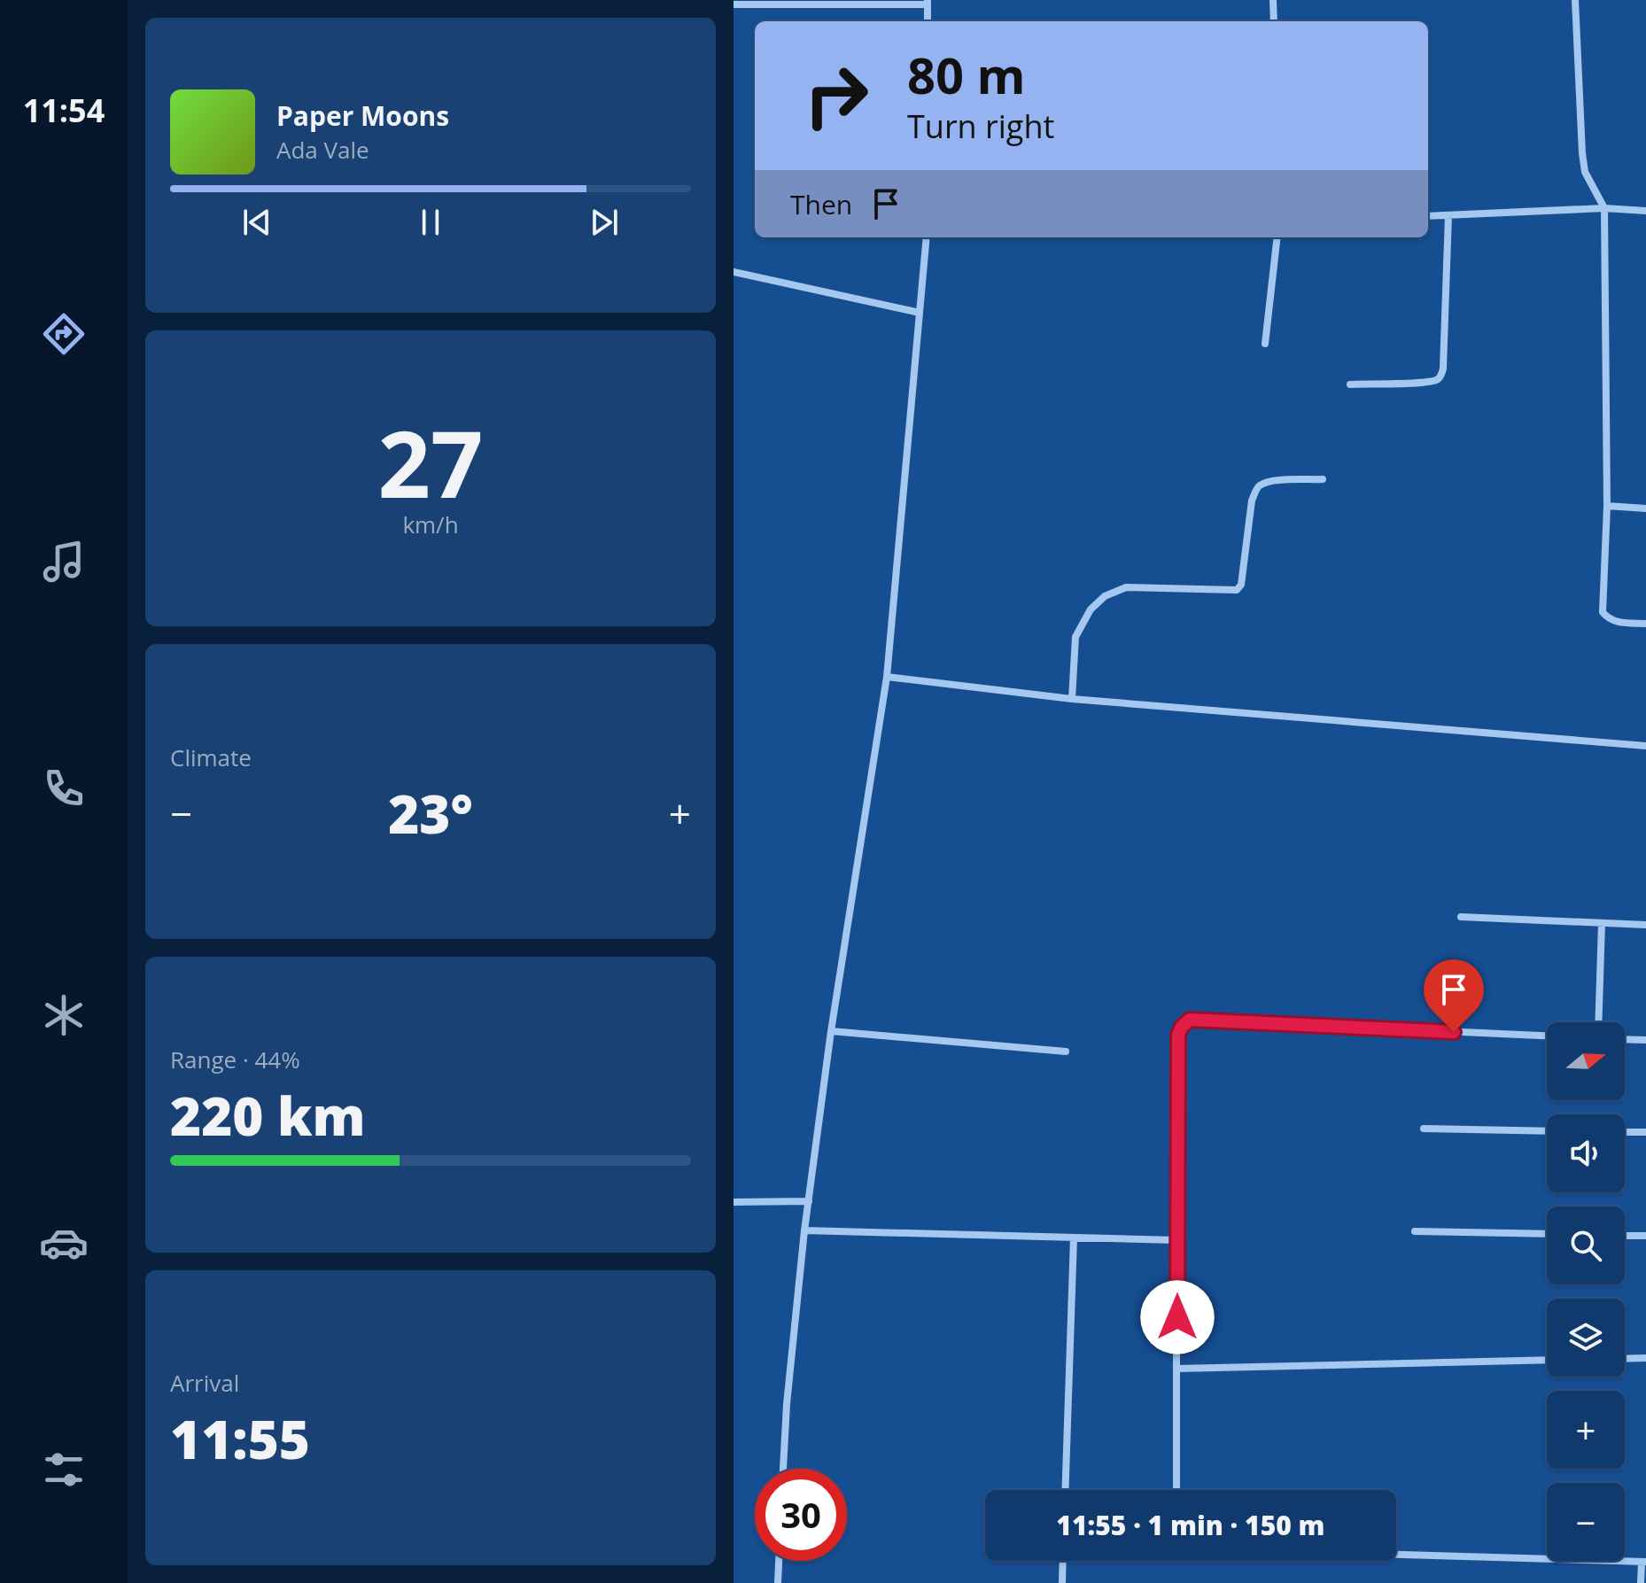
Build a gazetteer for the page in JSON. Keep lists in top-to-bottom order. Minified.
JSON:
{"north":"right","page":{"tabs":"11:54","turn":["80 m","Turn right"],"song":["Paper Moons","Ada Vale"],"then":"Then","tile":[["27","km/h"],"Climate",["Range · 44%","220 km"],["Arrival","11:55"]],"heat":["−","23°","+"],"map_buttons":["+","−"],"limit":"30","trip":"11:55 · 1 min · 150 m"}}
